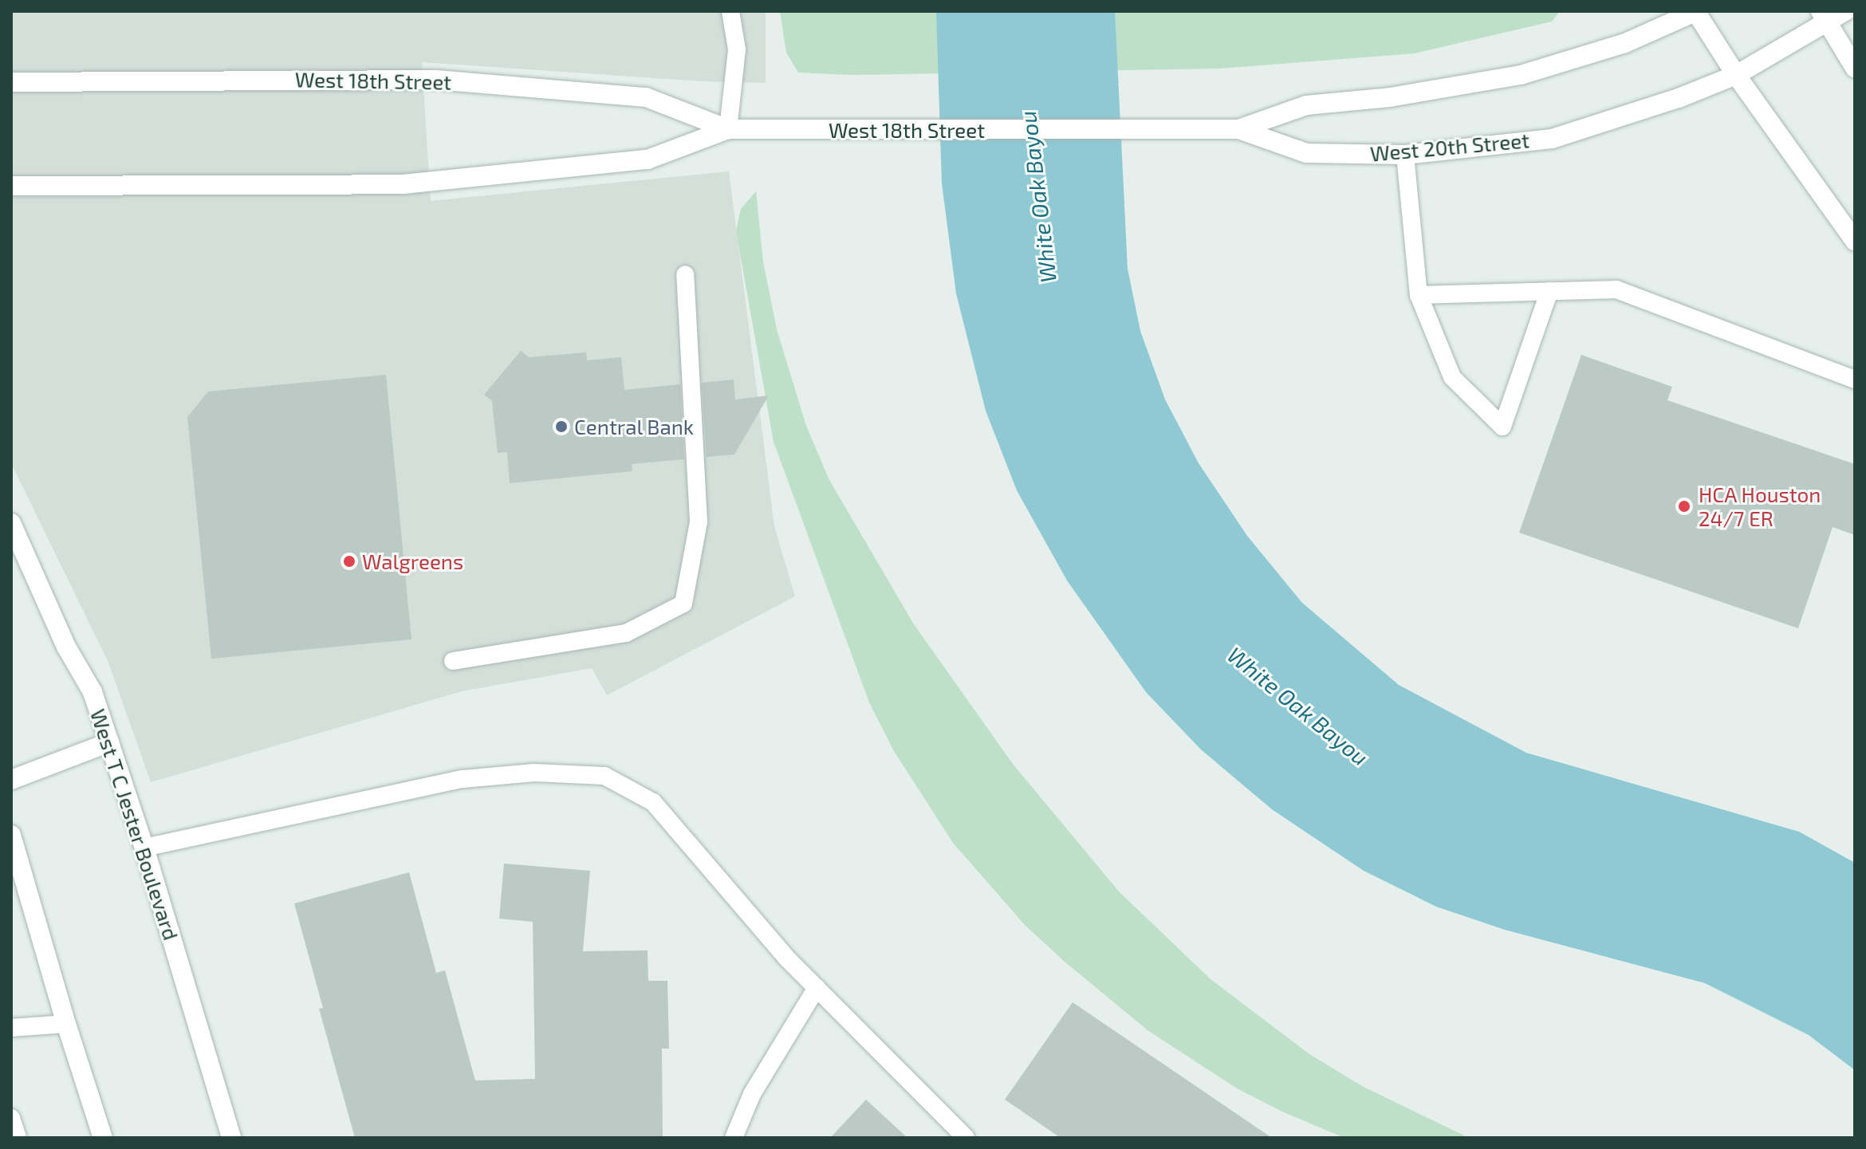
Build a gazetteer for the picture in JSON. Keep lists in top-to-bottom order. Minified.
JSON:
{"streets":{"main road":["West 18th Street","West 20th Street","West T C Jester Boulevard"]},"crossings":[["West 18th Street","West 20th Street"]],"water":["White Oak Bayou"],"places":["Central Bank","HCA Houston 24/7 ER","Walgreens"]}
